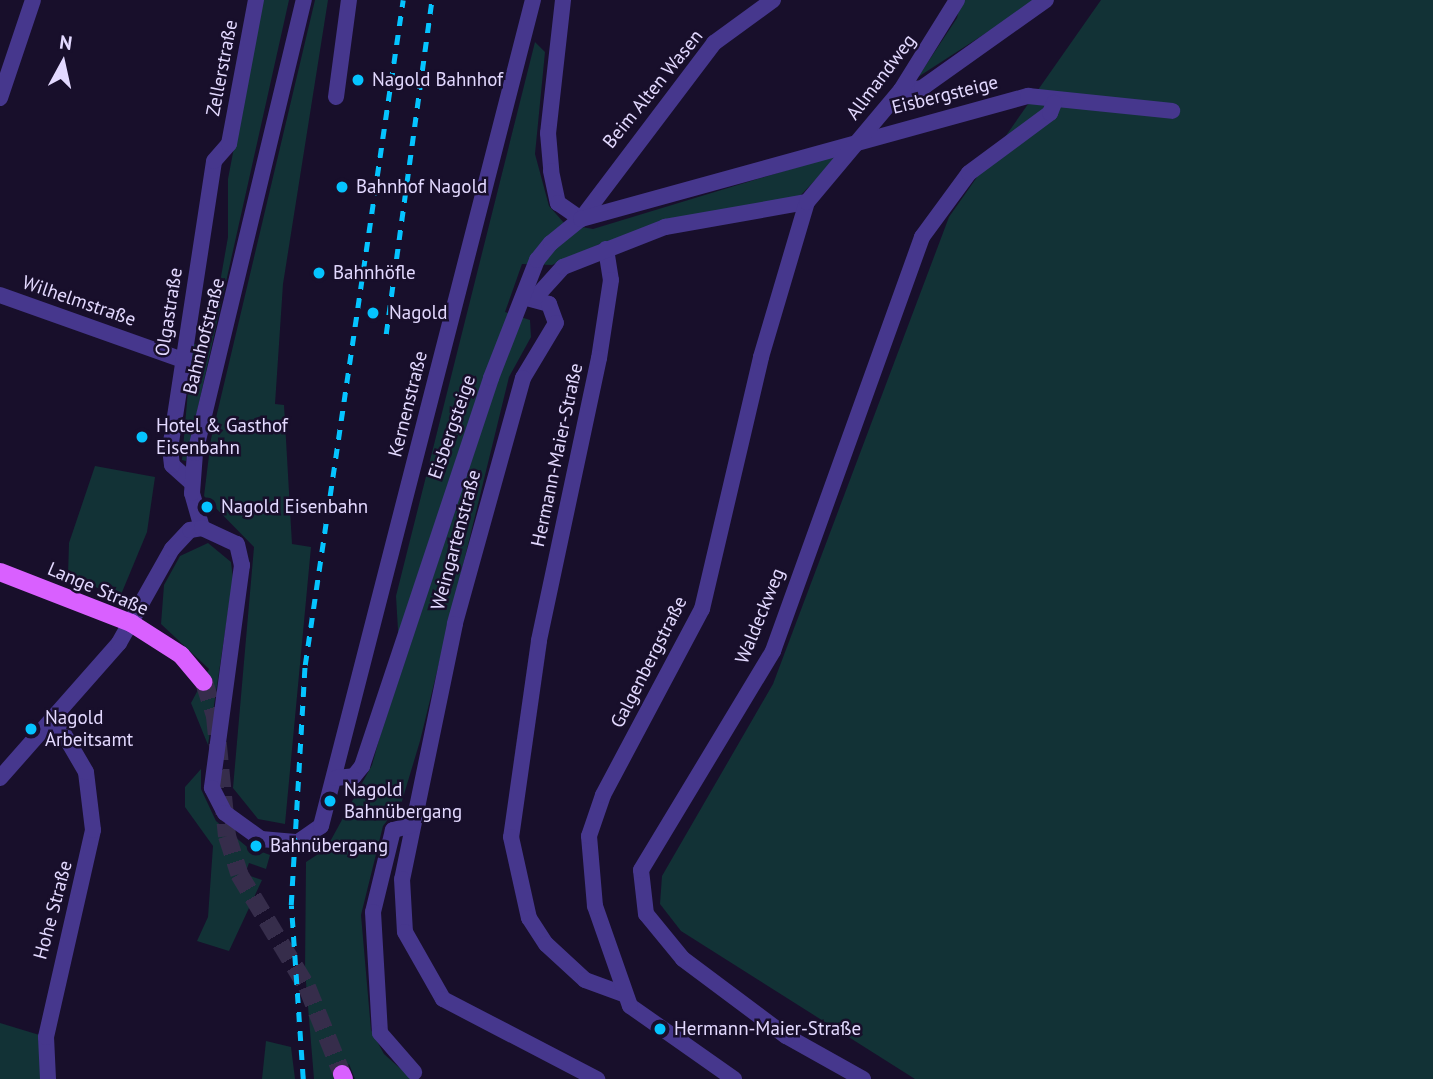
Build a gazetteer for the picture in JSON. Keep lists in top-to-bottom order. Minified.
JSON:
{"streets":{"main road":["Lange Straße"],"street":["Zellerstraße","Allmandweg","Beim Alten Wasen","Eisbergsteige","Wilhelmstraße","Olgastraße","Bahnhofstraße","Kernenstraße","Hermann-Maier-Straße","Weingartenstraße","Waldeckweg","Galgenbergstraße","Hohe Straße"]},"crossings":[["Zellerstraße","Olgastraße"],["Allmandweg","Eisbergsteige"],["Allmandweg","Galgenbergstraße"],["Beim Alten Wasen","Eisbergsteige"],["Eisbergsteige","Kernenstraße"],["Eisbergsteige","Hermann-Maier-Straße"],["Eisbergsteige","Weingartenstraße"],["Eisbergsteige","Waldeckweg"],["Eisbergsteige","Galgenbergstraße"],["Wilhelmstraße","Olgastraße"],["Olgastraße","Bahnhofstraße"],["Hermann-Maier-Straße","Galgenbergstraße"]],"places":["Nagold Bahnhof","Bahnhof Nagold","Bahnhöfle","Nagold","Hotel & Gasthof Eisenbahn","Nagold Eisenbahn","Nagold Arbeitsamt","Nagold Bahnübergang","Bahnübergang","Hermann-Maier-Straße"],"north":"top"}
